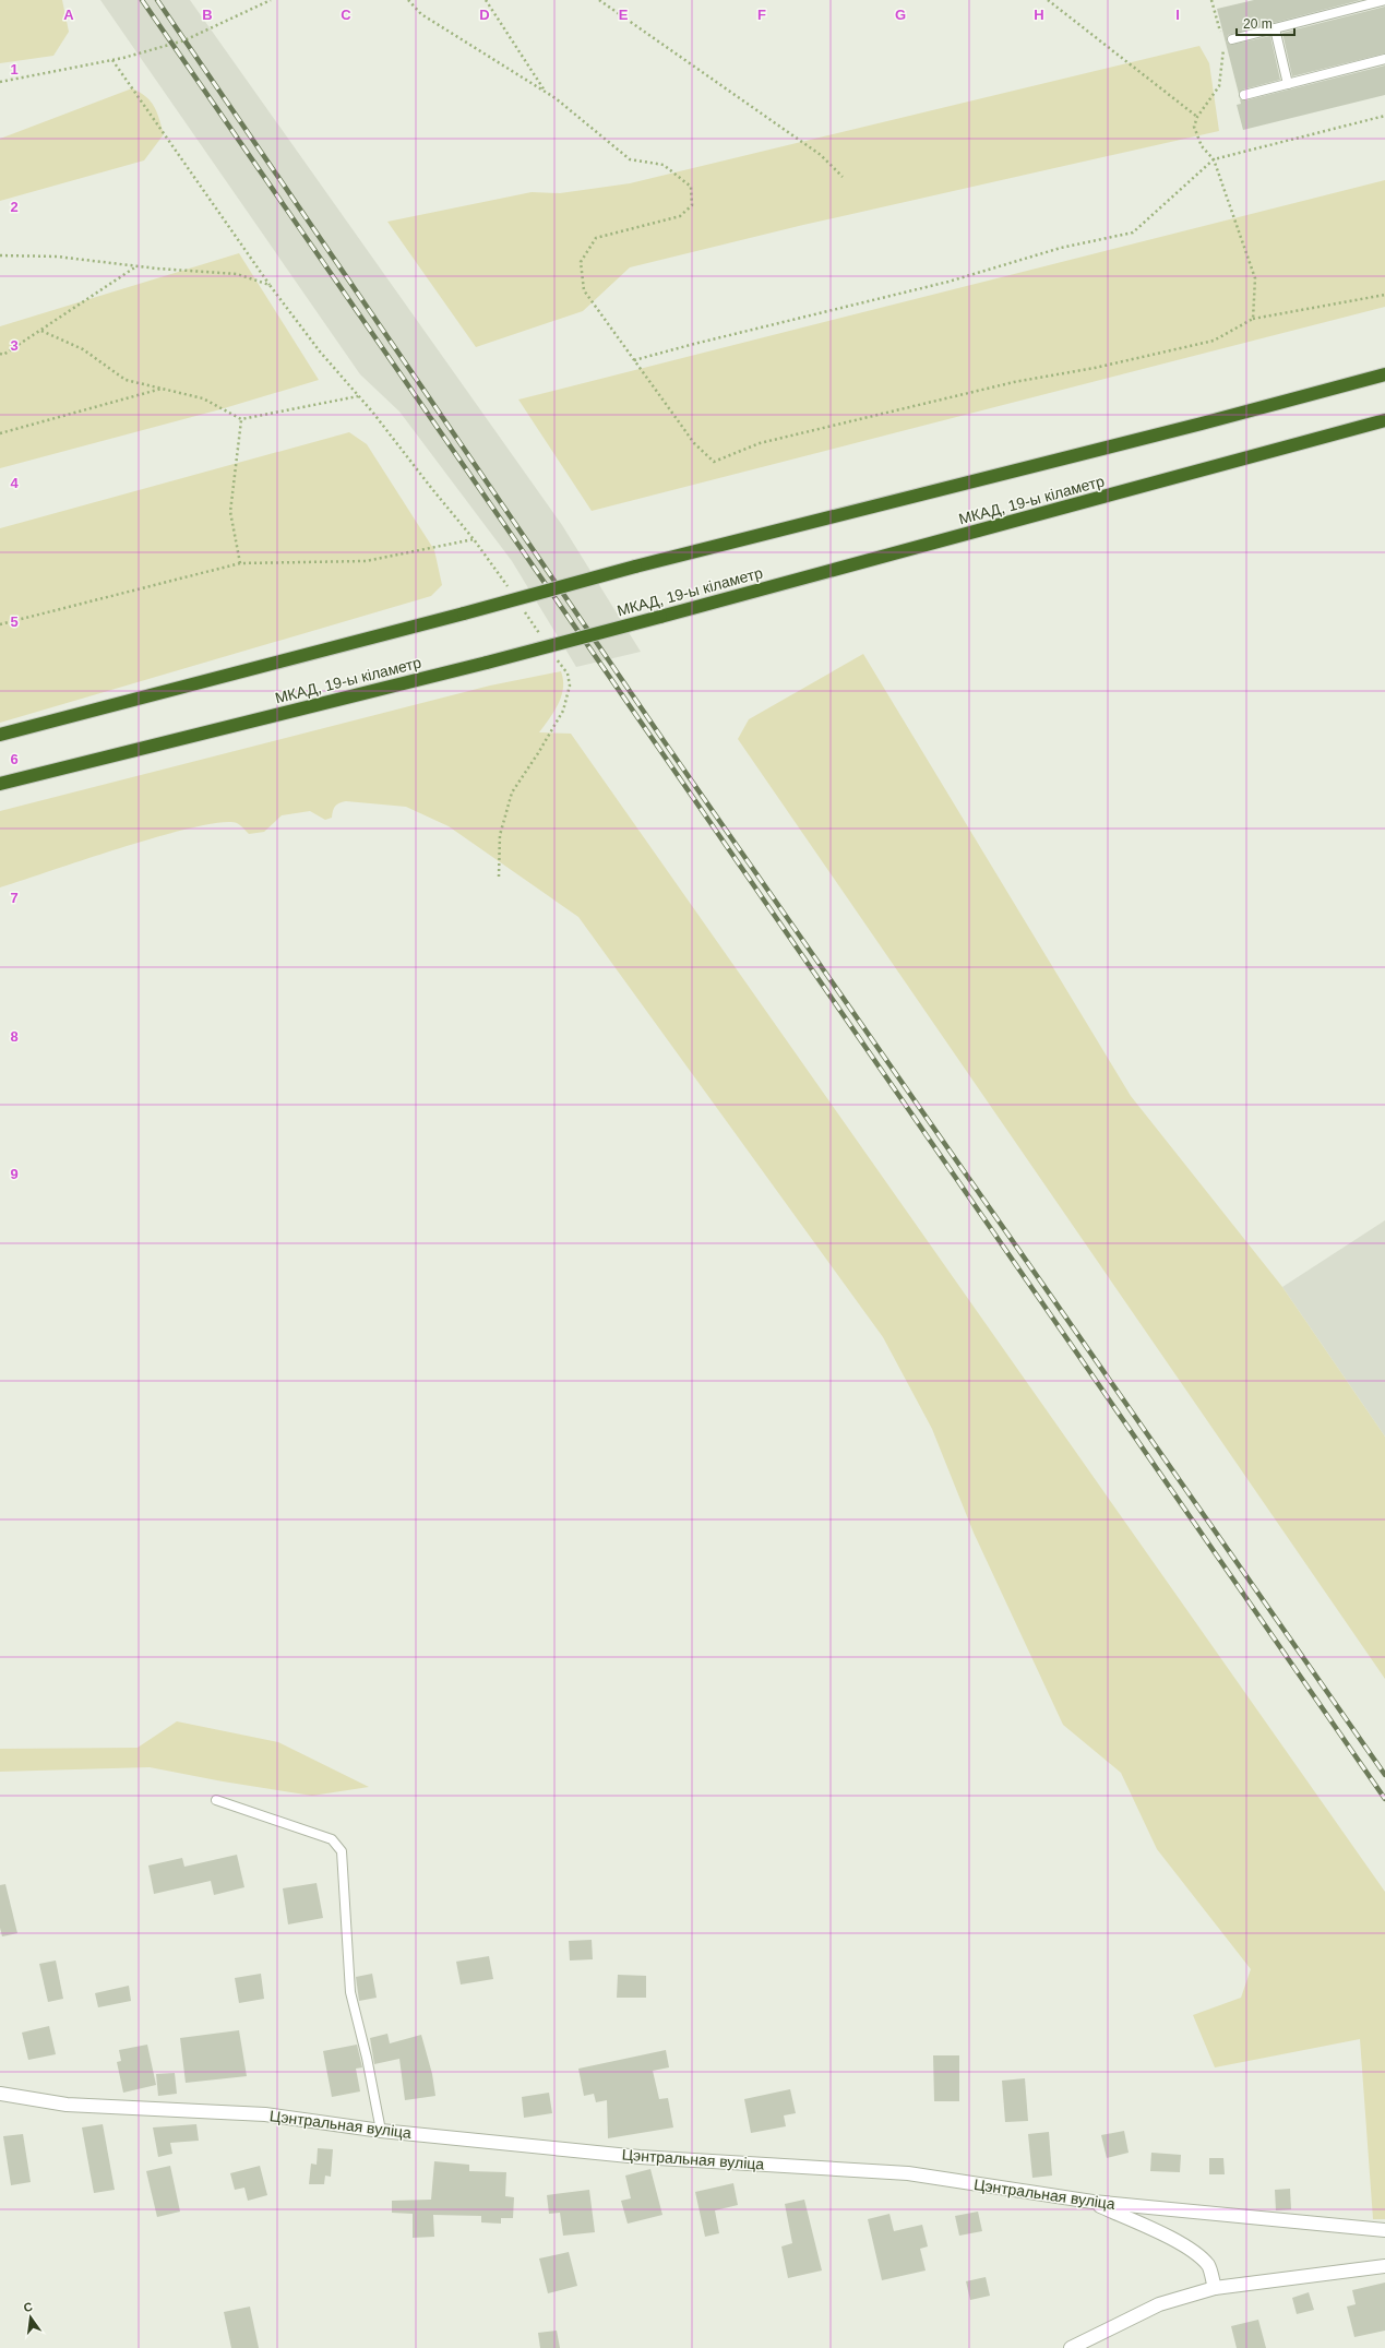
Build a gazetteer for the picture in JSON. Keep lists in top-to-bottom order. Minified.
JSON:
{"streets":{"highway":["МКАД, 19-ы кіламетр"],"street":["Цэнтральная вуліца"]},"scale_bar":"20 m","north":"top","grid":{"columns":["A","B","C","D","E","F","G","H","I"],"rows":["1","2","3","4","5","6","7","8","9"]}}
